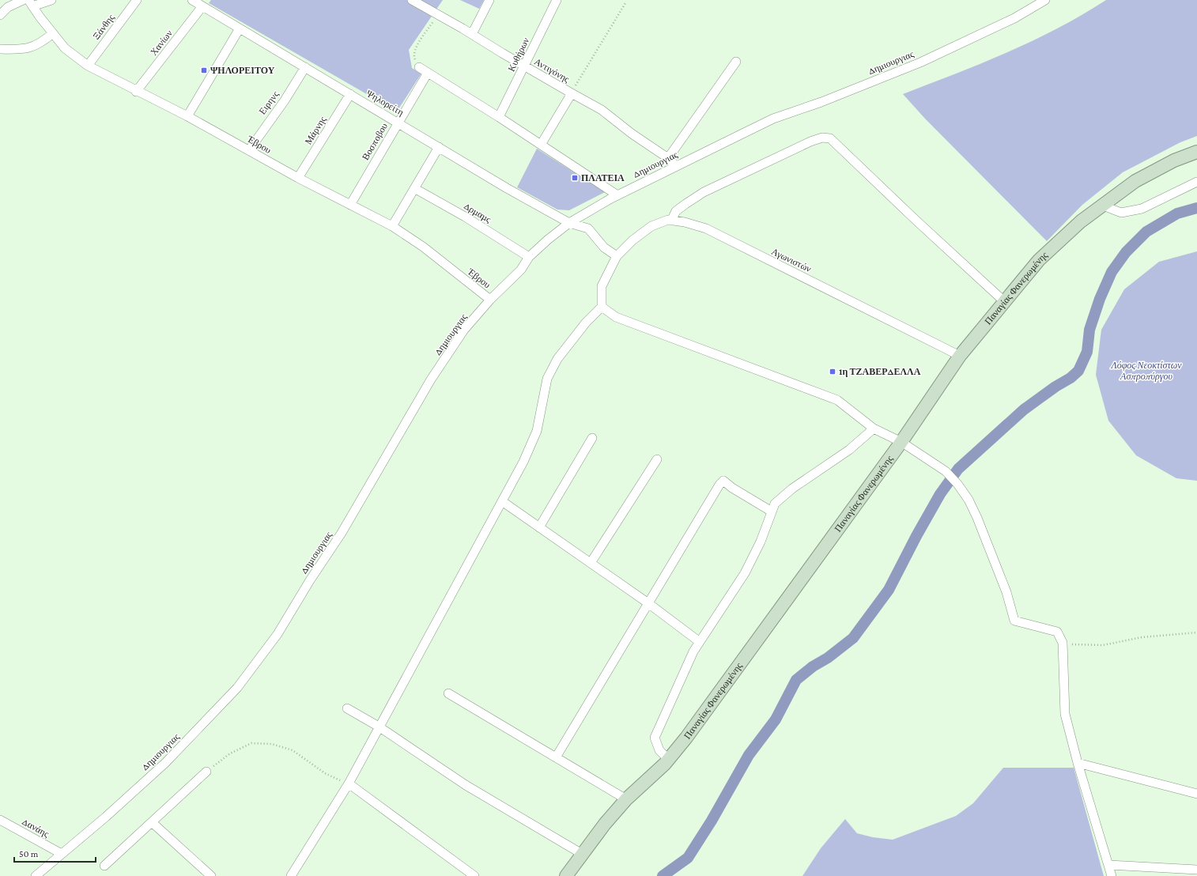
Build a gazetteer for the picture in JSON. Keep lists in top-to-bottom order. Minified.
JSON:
{"streets":{"main road":["Παναγίας Φανερωμένης"],"street":["Ξάνθης","Χανίων","Κυθήρων","Δημιουργιας","Αντιγόνης","Ειρηνς","Ψηλορείτη","Μάρνης","Βοσποβου","Έβρου","Δρμαμς","Αγωνιστών","Δανάης"]},"crossings":[["Ξάνθης","Έβρου"],["Χανίων","Ψηλορείτη"],["Χανίων","Έβρου"],["Κυθήρων","Αντιγόνης"],["Δημιουργιας","Αντιγόνης"],["Δημιουργιας","Ψηλορείτη"],["Δημιουργιας","Έβρου"],["Δημιουργιας","Δρμαμς"],["Δημιουργιας","Δανάης"],["Ειρηνς","Ψηλορείτη"],["Ειρηνς","Έβρου"],["Ψηλορείτη","Μάρνης"],["Ψηλορείτη","Βοσποβου"],["Ψηλορείτη","Αγωνιστών"],["Μάρνης","Έβρου"],["Βοσποβου","Έβρου"],["Αγωνιστών","Παναγίας Φανερωμένης"]],"parks":["Λόφος Νεοκτίστων Ασπροπύργου"],"places":{"transit":["ΨΗΛΟΡΕΙΤΟΥ","ΠΛΑΤΕΙΑ","1η ΤΖΑΒΕΡΔΕΛΛΑ"]},"scale_bar":"50 m"}
